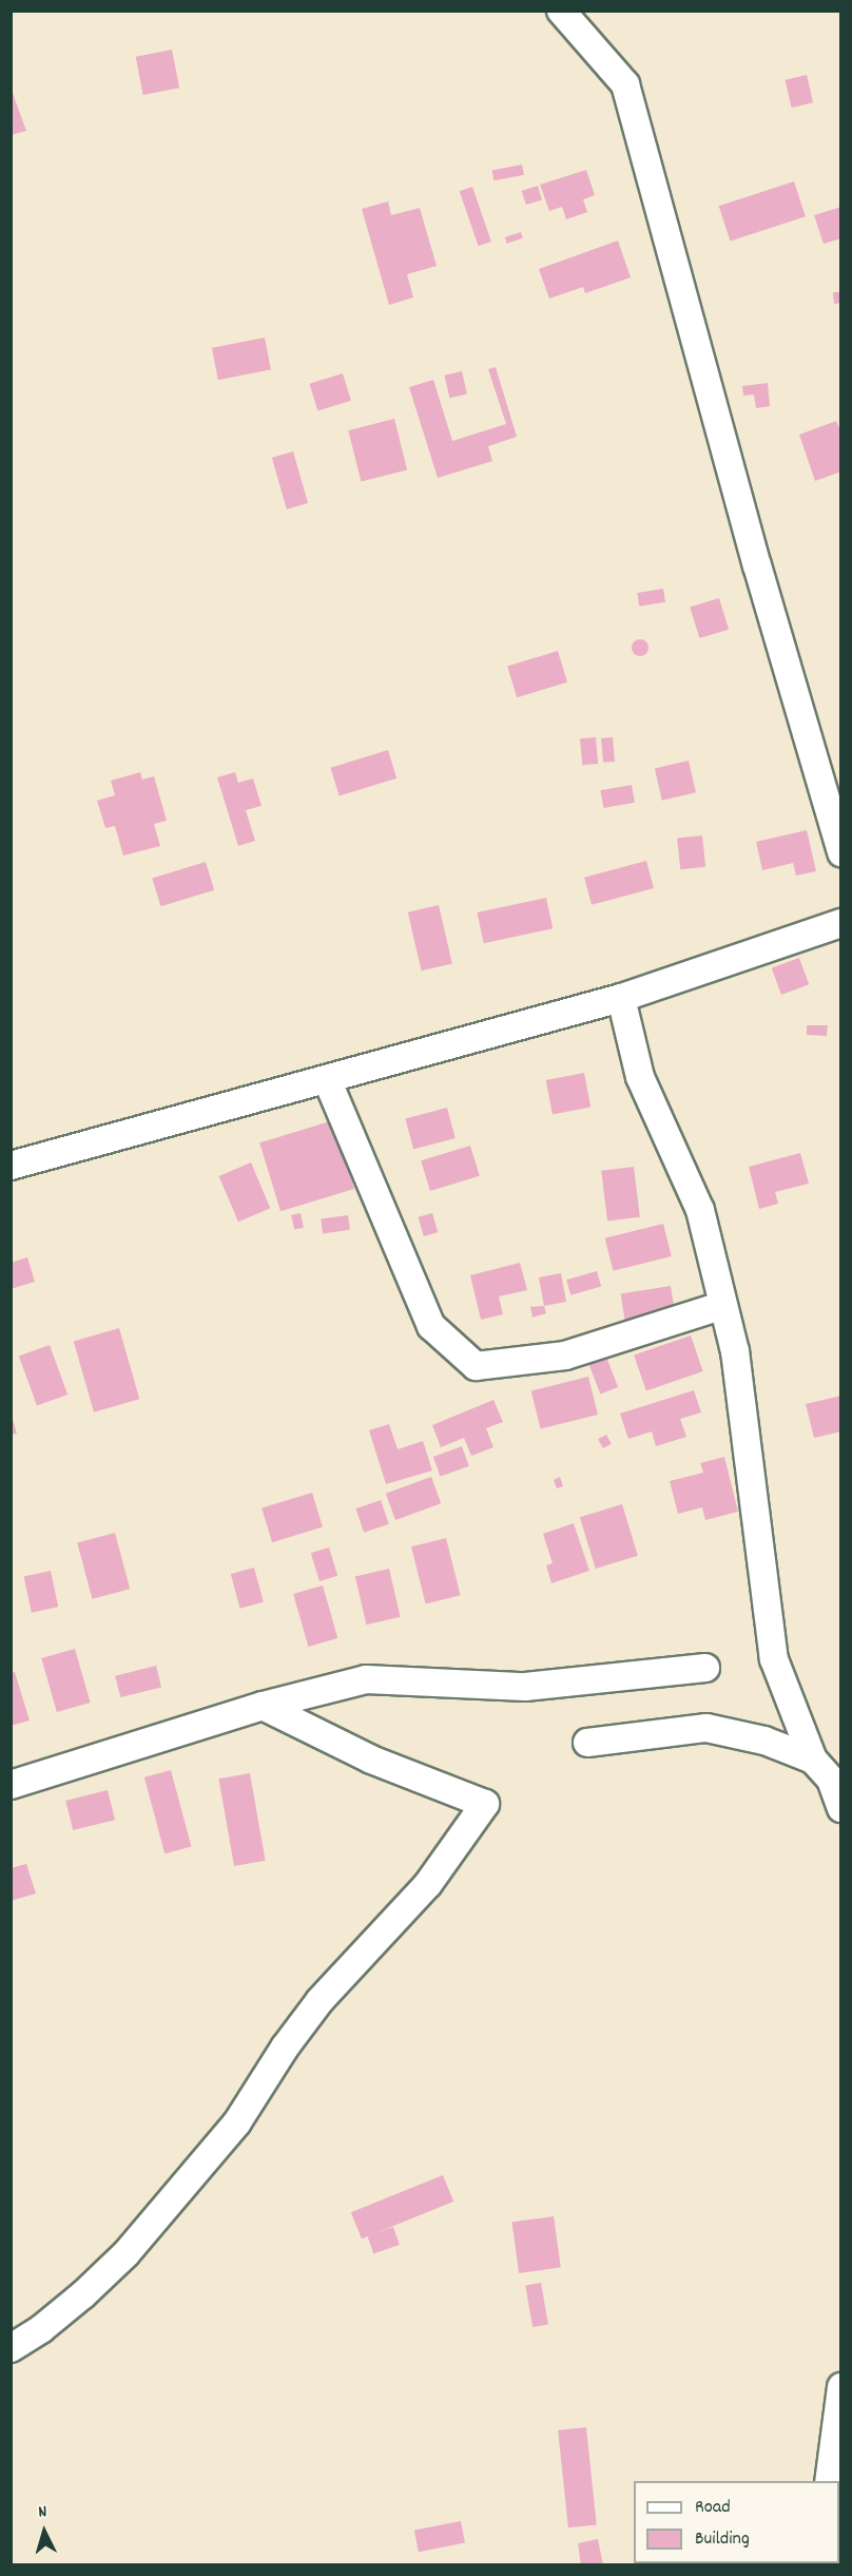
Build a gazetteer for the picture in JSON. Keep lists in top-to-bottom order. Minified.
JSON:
{"legend":["Road","Building"],"north":"top"}
